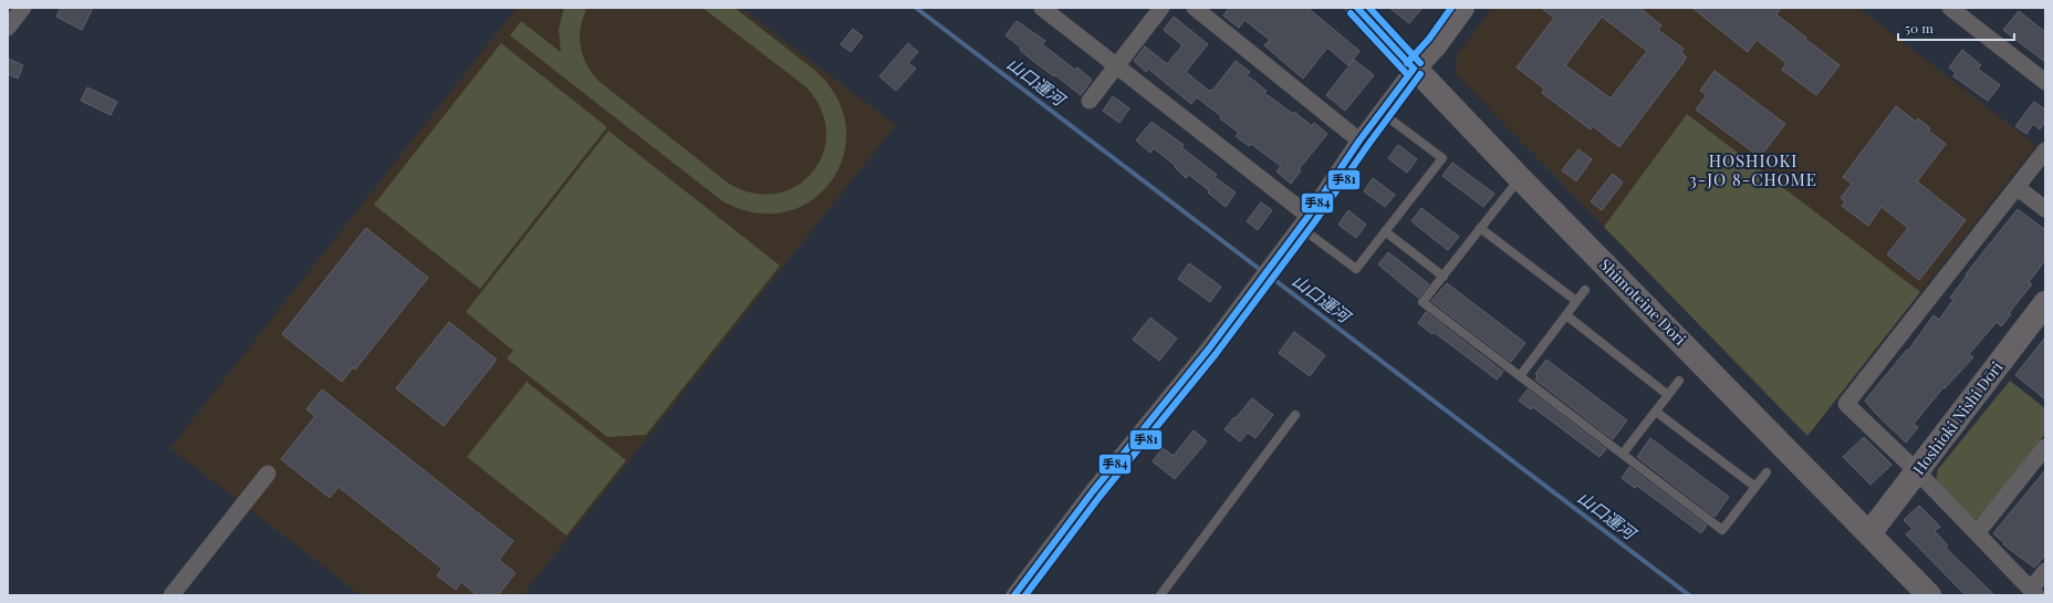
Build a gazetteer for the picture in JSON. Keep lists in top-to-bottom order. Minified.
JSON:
{"streets":{"street":["Shimoteine Dōri","Hoshioki Nishi Dōri"]},"crossings":[["Shimoteine Dōri","Hoshioki Nishi Dōri"]],"districts":["HOSHIOKI 3-JO 8-CHOME"],"water":["山口運河"],"lines":["transit line 手84","transit line 手81"],"scale_bar":"50 m"}
